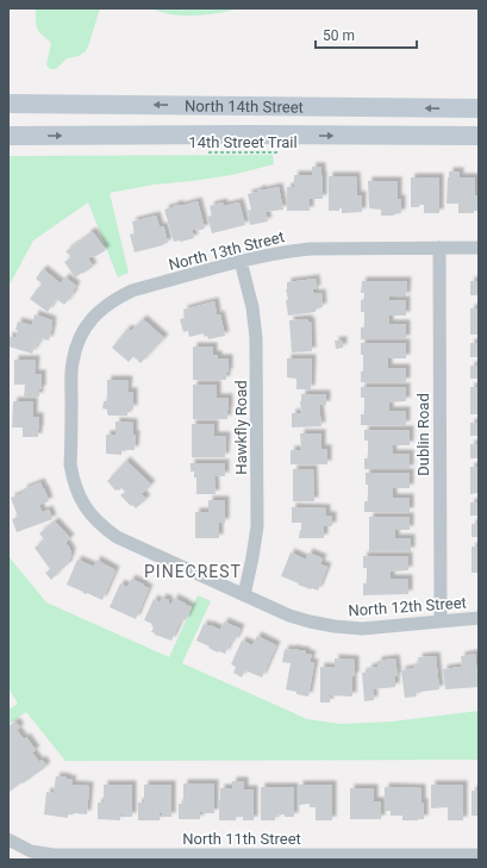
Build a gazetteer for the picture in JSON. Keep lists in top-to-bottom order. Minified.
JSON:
{"streets":{"main road":["North 14th Street"],"street":["North 13th Street","Hawkfly Road","Dublin Road","North 12th Street","North 11th Street"],"path":["14th Street Trail"]},"crossings":[["North 13th Street","Hawkfly Road"],["North 13th Street","Dublin Road"],["North 13th Street","North 12th Street"],["Hawkfly Road","North 12th Street"],["Dublin Road","North 12th Street"]],"districts":["PINECREST"],"scale_bar":"50 m"}
